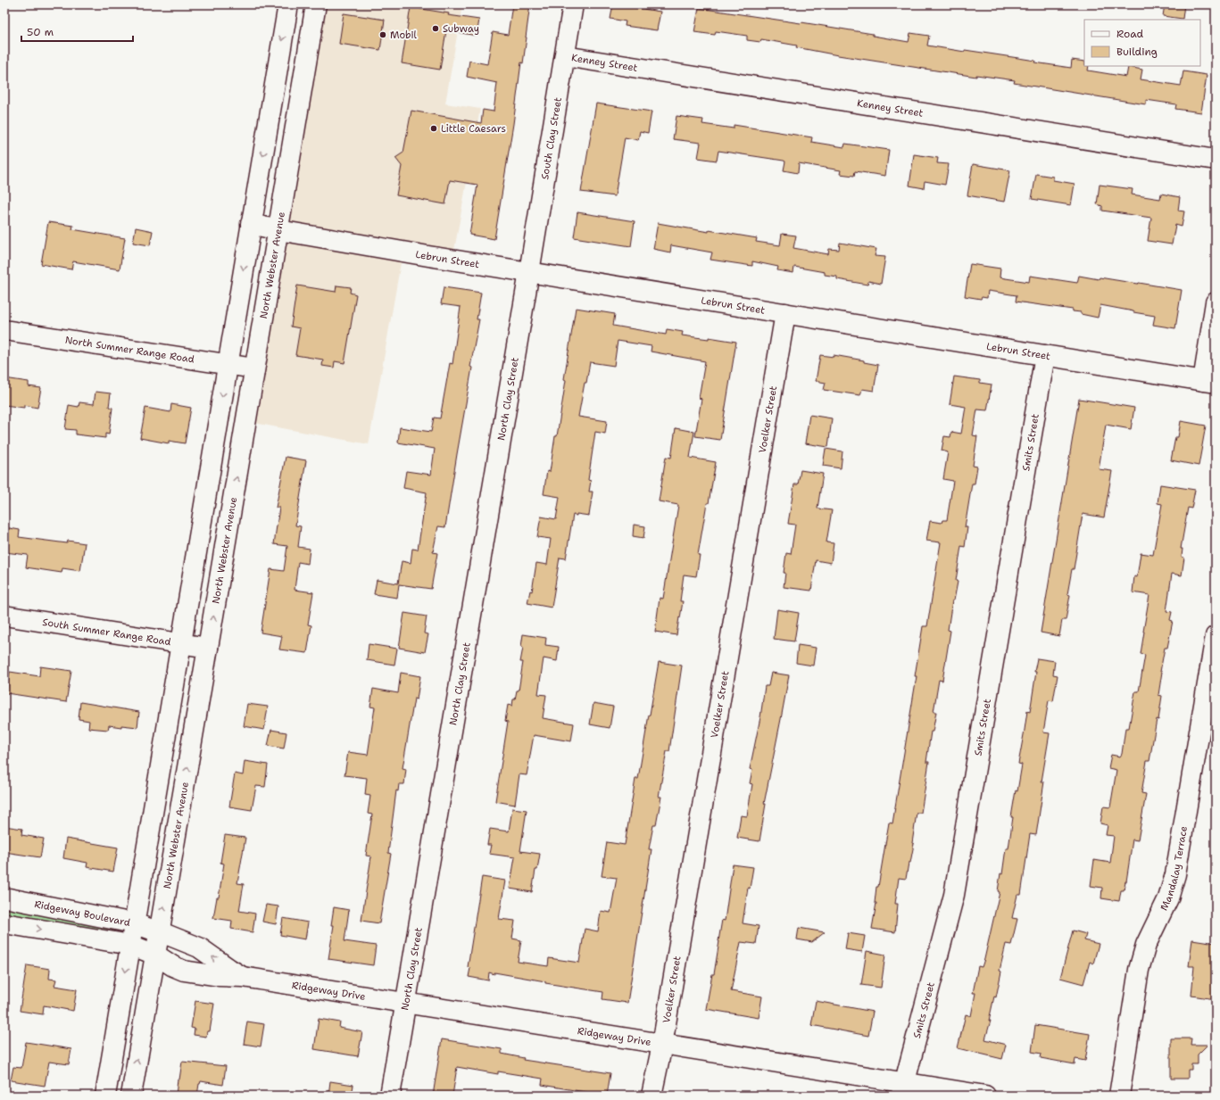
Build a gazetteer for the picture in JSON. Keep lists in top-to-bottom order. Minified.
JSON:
{"streets":{"street":["Kenney Street","South Clay Street","Lebrun Street","North Webster Avenue","North Summer Range Road","North Clay Street","Voelker Street","Smits Street","South Summer Range Road","Mandalay Terrace","Ridgeway Boulevard","Ridgeway Drive"]},"crossings":[["Kenney Street","South Clay Street"],["South Clay Street","Lebrun Street"],["South Clay Street","North Clay Street"],["Lebrun Street","North Webster Avenue"],["Lebrun Street","North Clay Street"],["Lebrun Street","Voelker Street"],["Lebrun Street","Smits Street"],["North Webster Avenue","North Summer Range Road"],["North Webster Avenue","South Summer Range Road"],["North Webster Avenue","Ridgeway Boulevard"],["North Webster Avenue","Ridgeway Drive"],["North Clay Street","Ridgeway Drive"],["Voelker Street","Ridgeway Drive"],["Smits Street","Ridgeway Drive"],["Ridgeway Boulevard","Ridgeway Drive"]],"places":["Subway","Mobil","Little Caesars"],"legend":["Road","Building"],"scale_bar":"50 m"}
